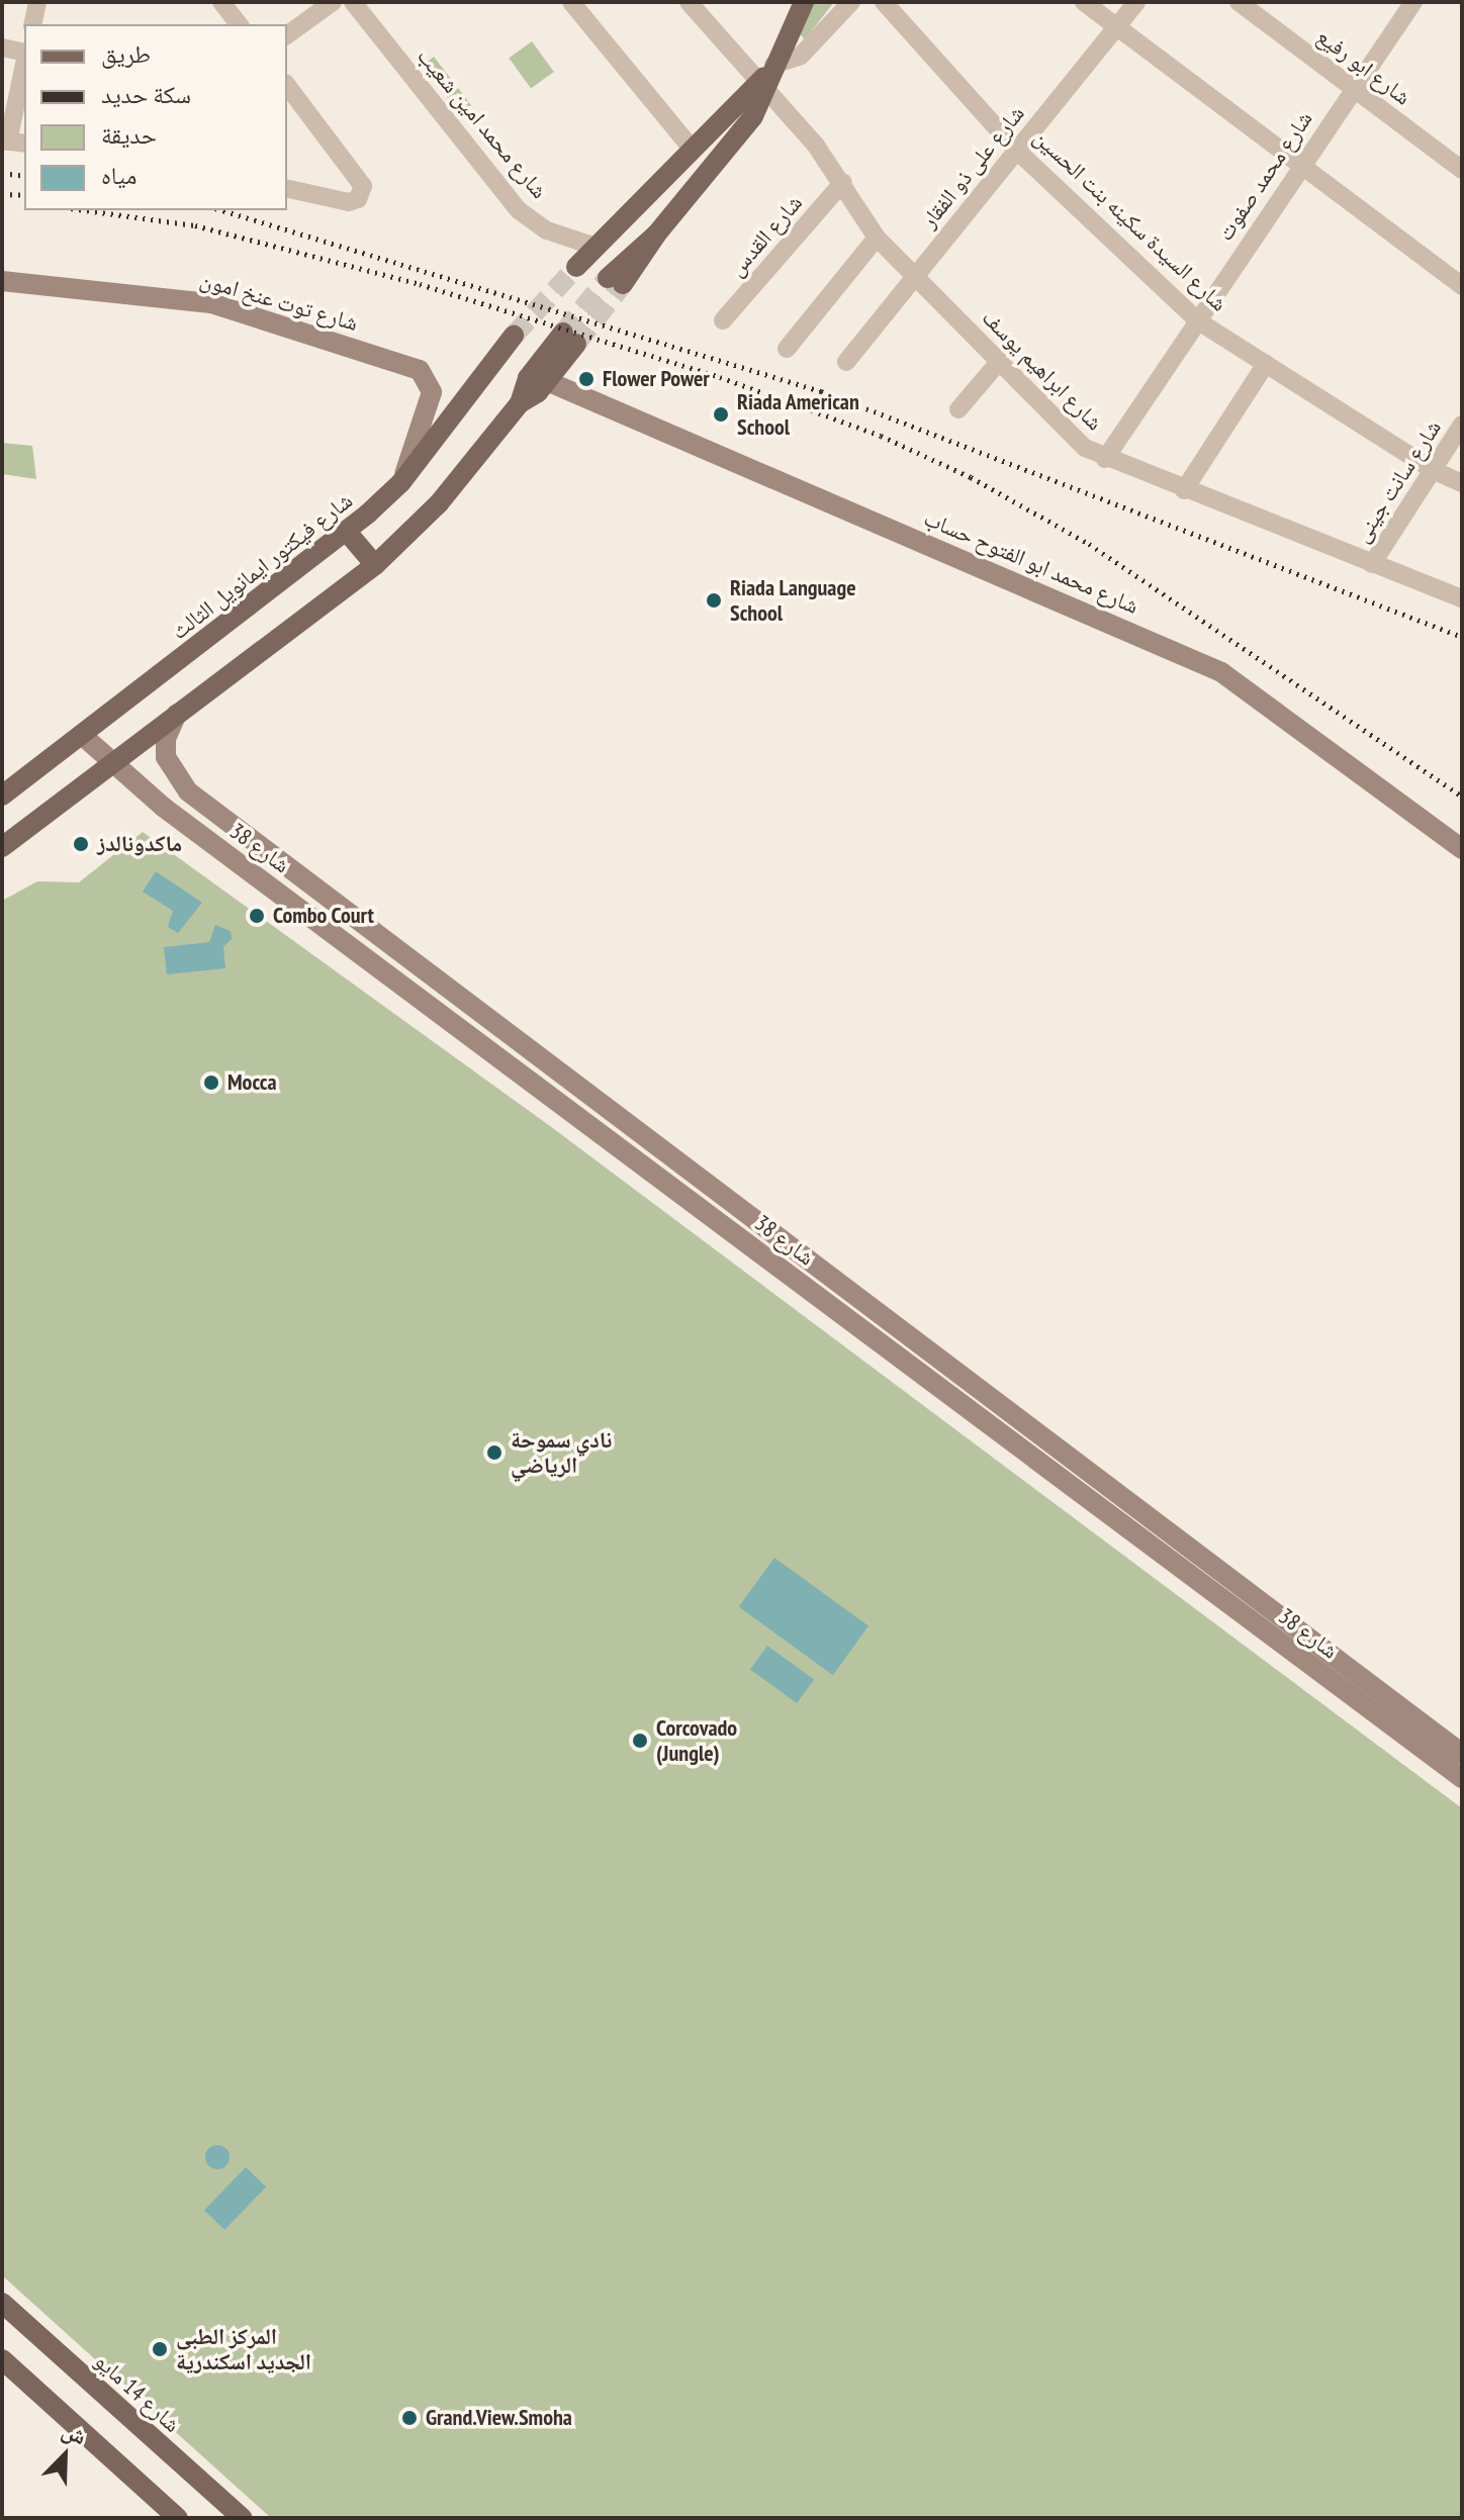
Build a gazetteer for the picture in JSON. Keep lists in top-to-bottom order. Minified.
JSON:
{"streets":{"main road":["شارع فيكتور ايمانويل الثالث","شارع 14 مايو"],"street":["شارع ابو رفيع","شارع محمد امين شعيب","شارع على ذو الفقار","شارع محمد صفوت","شارع السيدة سكينه بنت الحسين","شارع القدس","شارع توت عنخ امون","شارع ابراهيم يوسف","شارع سانت جينى","شارع محمد ابو الفتوح حساب","شارع 38"]},"crossings":[["شارع ابو رفيع","شارع محمد صفوت"],["شارع على ذو الفقار","شارع السيدة سكينه بنت الحسين"],["شارع على ذو الفقار","شارع ابراهيم يوسف"],["شارع محمد صفوت","شارع السيدة سكينه بنت الحسين"],["شارع محمد صفوت","شارع ابراهيم يوسف"],["شارع السيدة سكينه بنت الحسين","شارع سانت جينى"],["شارع القدس","شارع ابراهيم يوسف"],["شارع توت عنخ امون","شارع فيكتور ايمانويل الثالث"],["شارع ابراهيم يوسف","شارع سانت جينى"],["شارع فيكتور ايمانويل الثالث","شارع 38"]],"places":["Flower Power","Riada American School","Riada Language School","ماكدونالدز","Combo Court","Mocca","نادي سموحة الرياضي","Corcovado (Jungle)","المركز الطبى الجديد اسكندرية","Grand.View.Smoha"],"legend":["طريق","سكة حديد","حديقة","مياه"],"north":"top right"}
